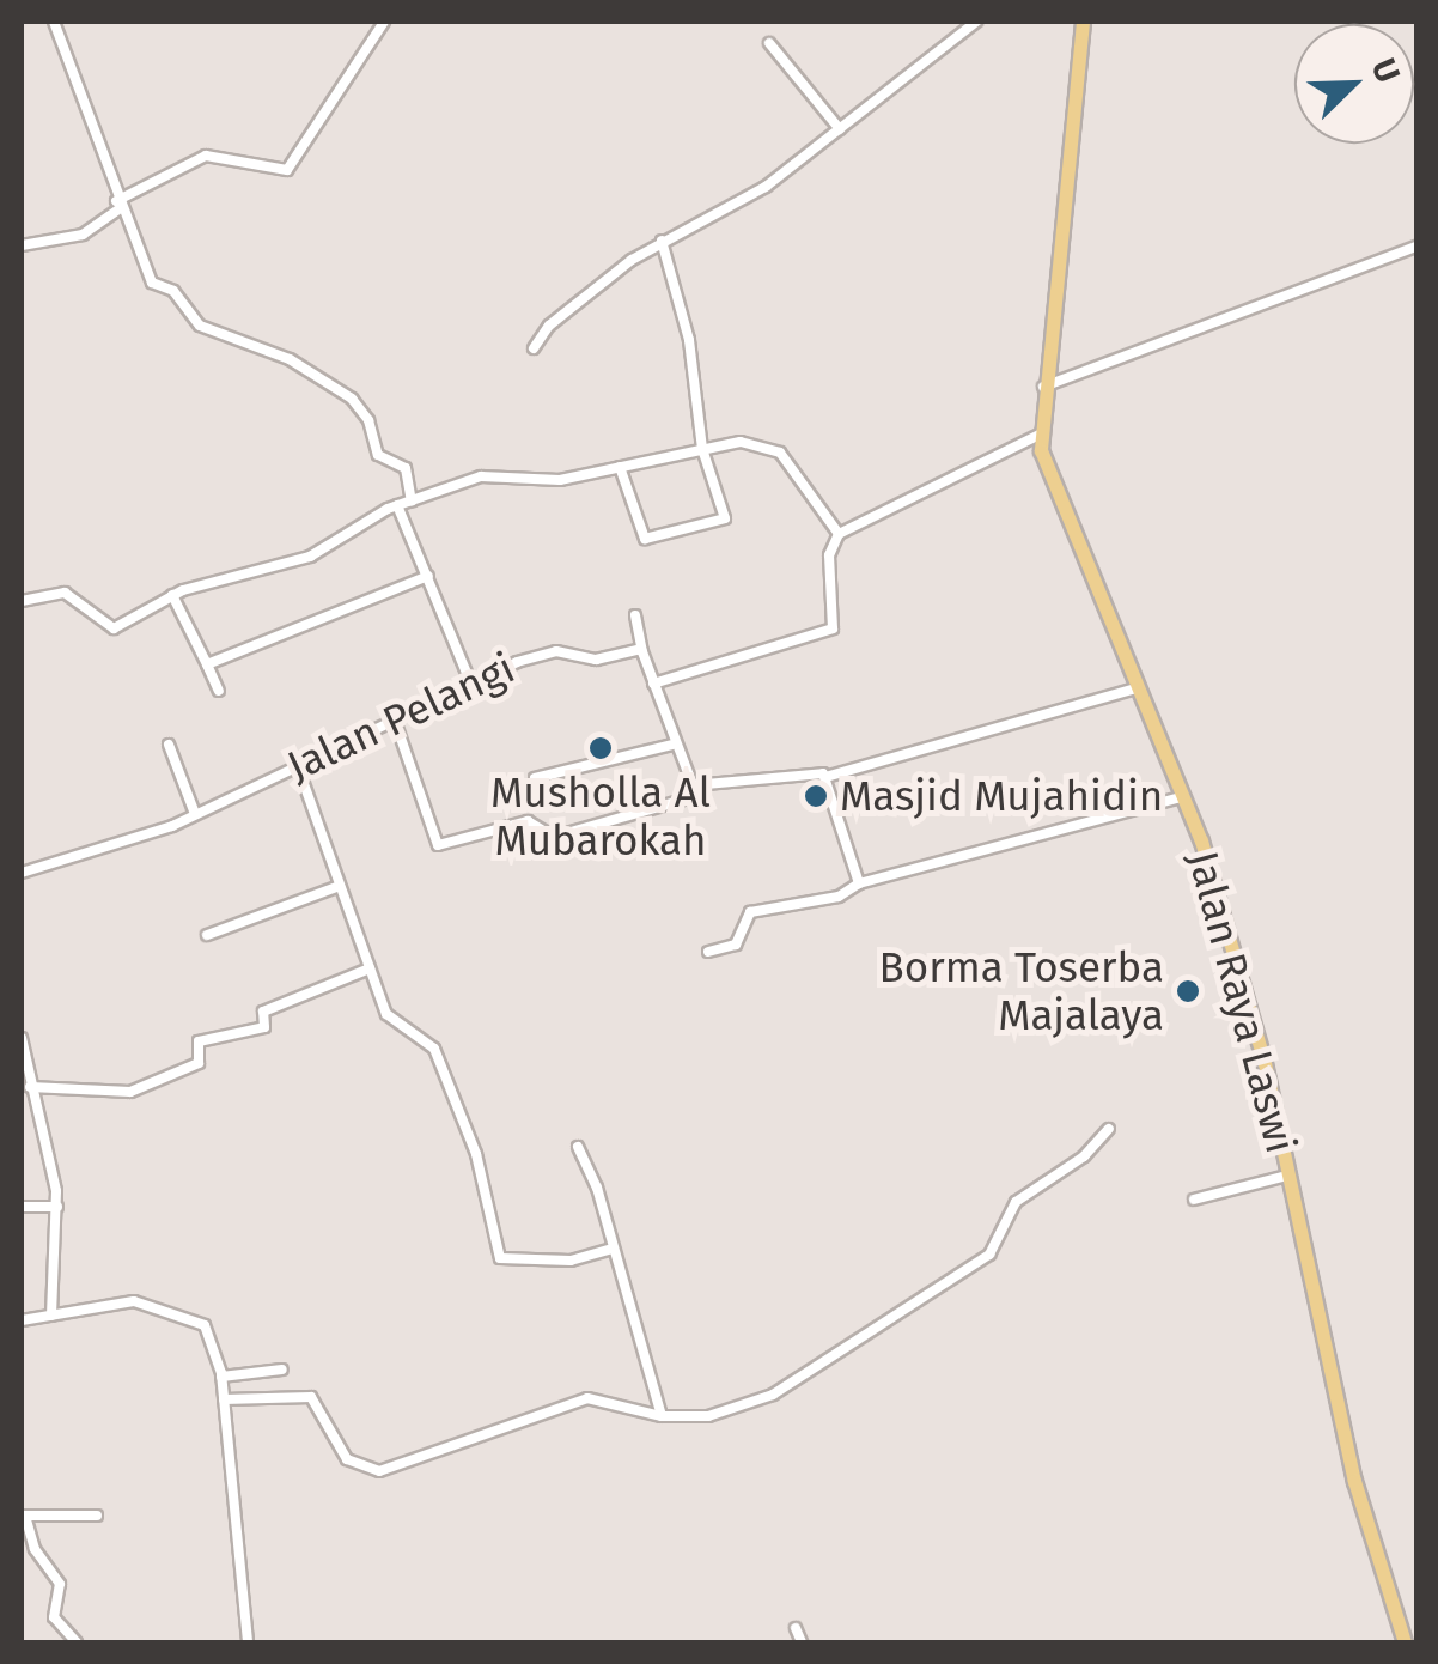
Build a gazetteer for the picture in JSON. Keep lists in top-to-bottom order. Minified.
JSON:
{"streets":{"main road":["Jalan Raya Laswi"],"street":["Jalan Pelangi"]},"places":["Musholla Al Mubarokah","Masjid Mujahidin","Borma Toserba Majalaya"],"north":"top right"}
